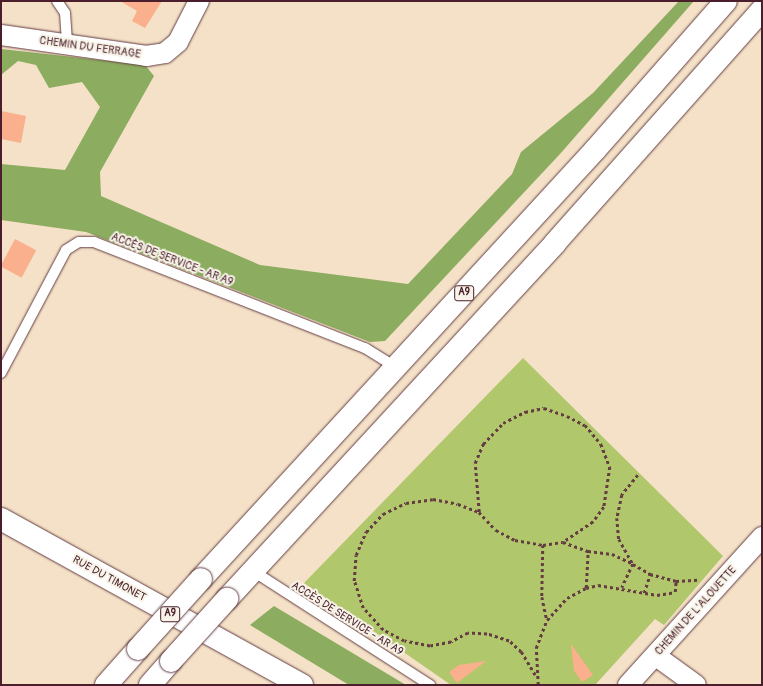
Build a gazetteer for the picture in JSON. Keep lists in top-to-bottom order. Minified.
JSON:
{"streets":{"main road":["A9","RUE DU TIMONET"],"street":["CHEMIN DU FERRAGE","CHEMIN DE L'ALOUETTE"],"lane":["ACCÈS DE SERVICE - AR A9"]},"crossings":[["ACCÈS DE SERVICE - AR A9","A9"]]}
